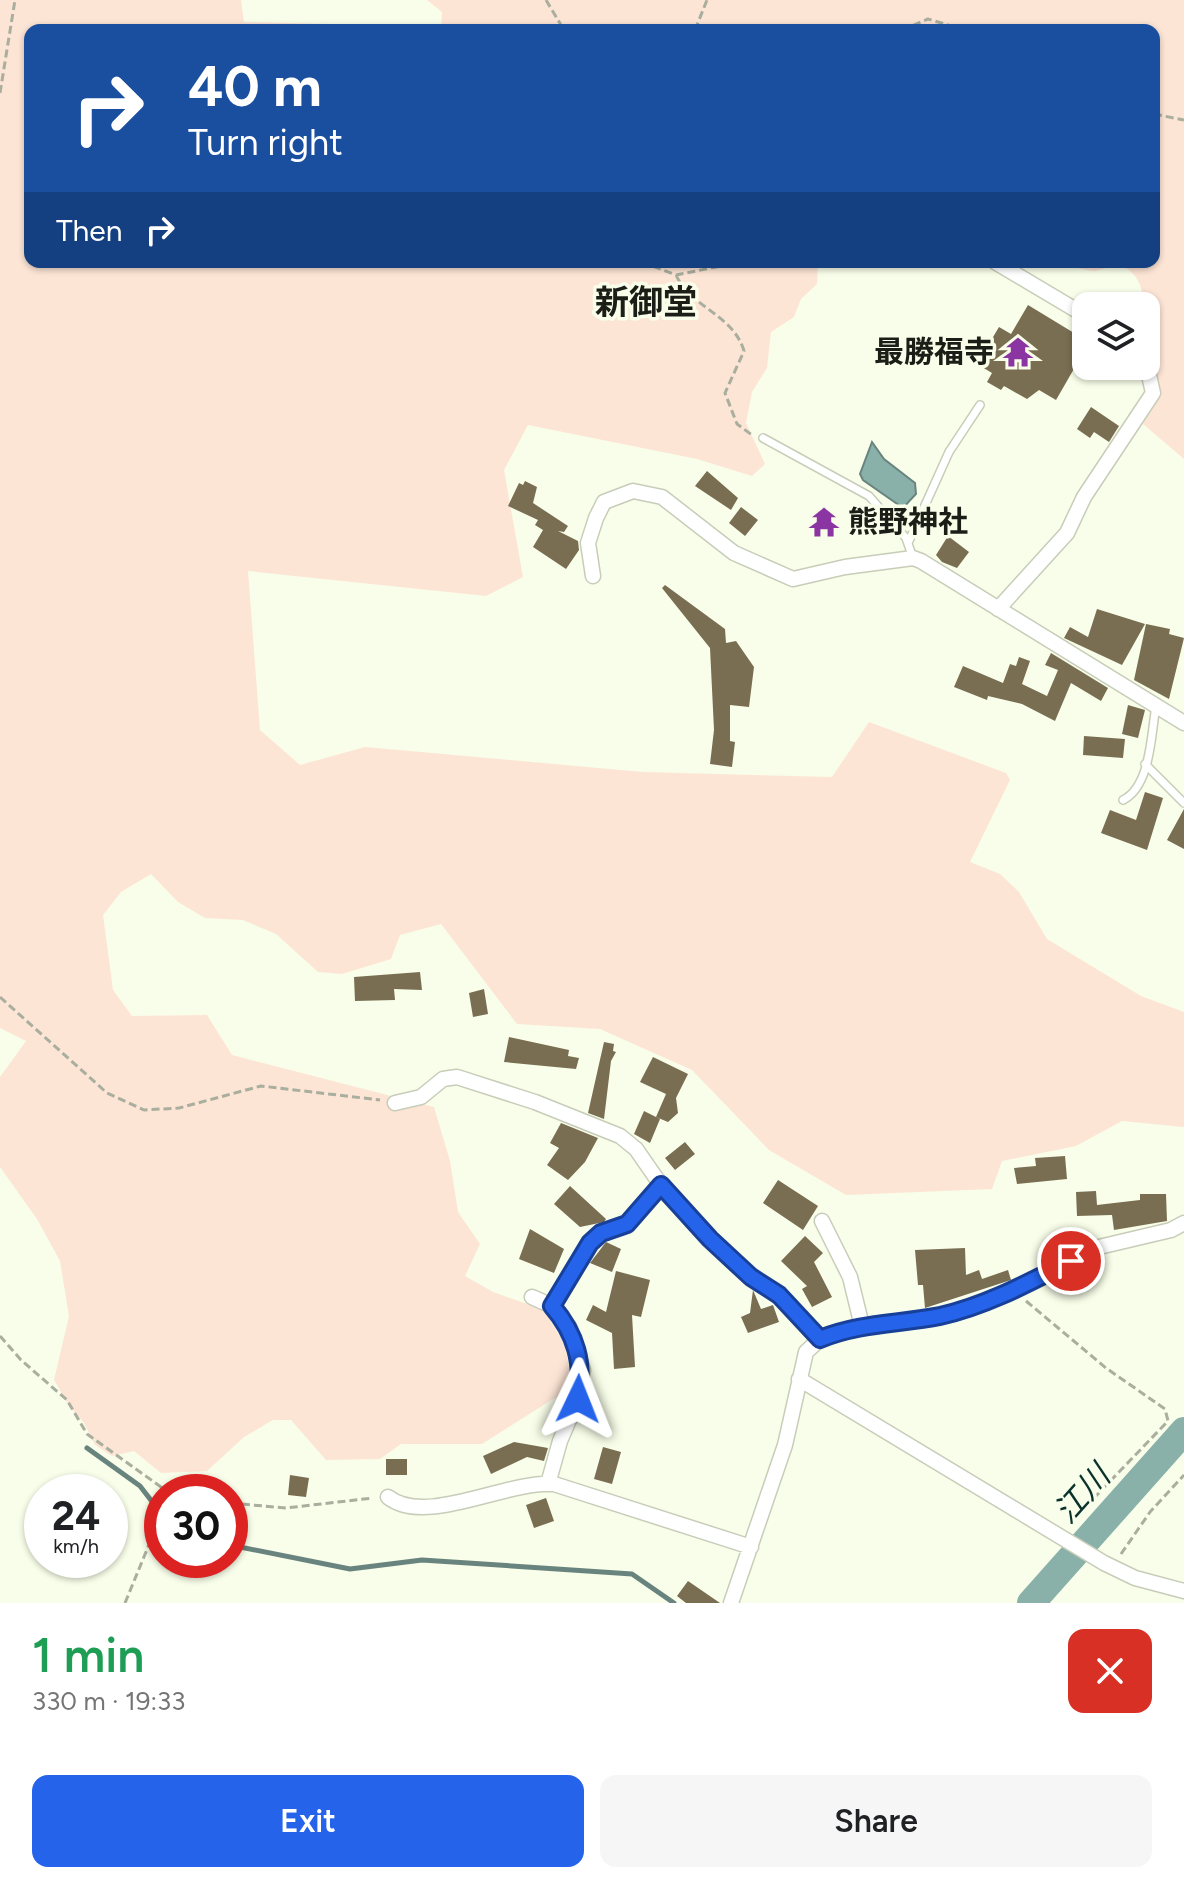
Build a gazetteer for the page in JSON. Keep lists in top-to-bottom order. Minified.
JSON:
{"districts":["新御堂"],"water":["江川"],"places":{"temple":["最勝福寺","熊野神社"]},"page":{"turn":["40 m","Turn right"],"then":"Then","speed":"24 km/h","limit":"30","heading":["1 min","330 m · 19:33"],"buttons":["Exit","Share"]}}
